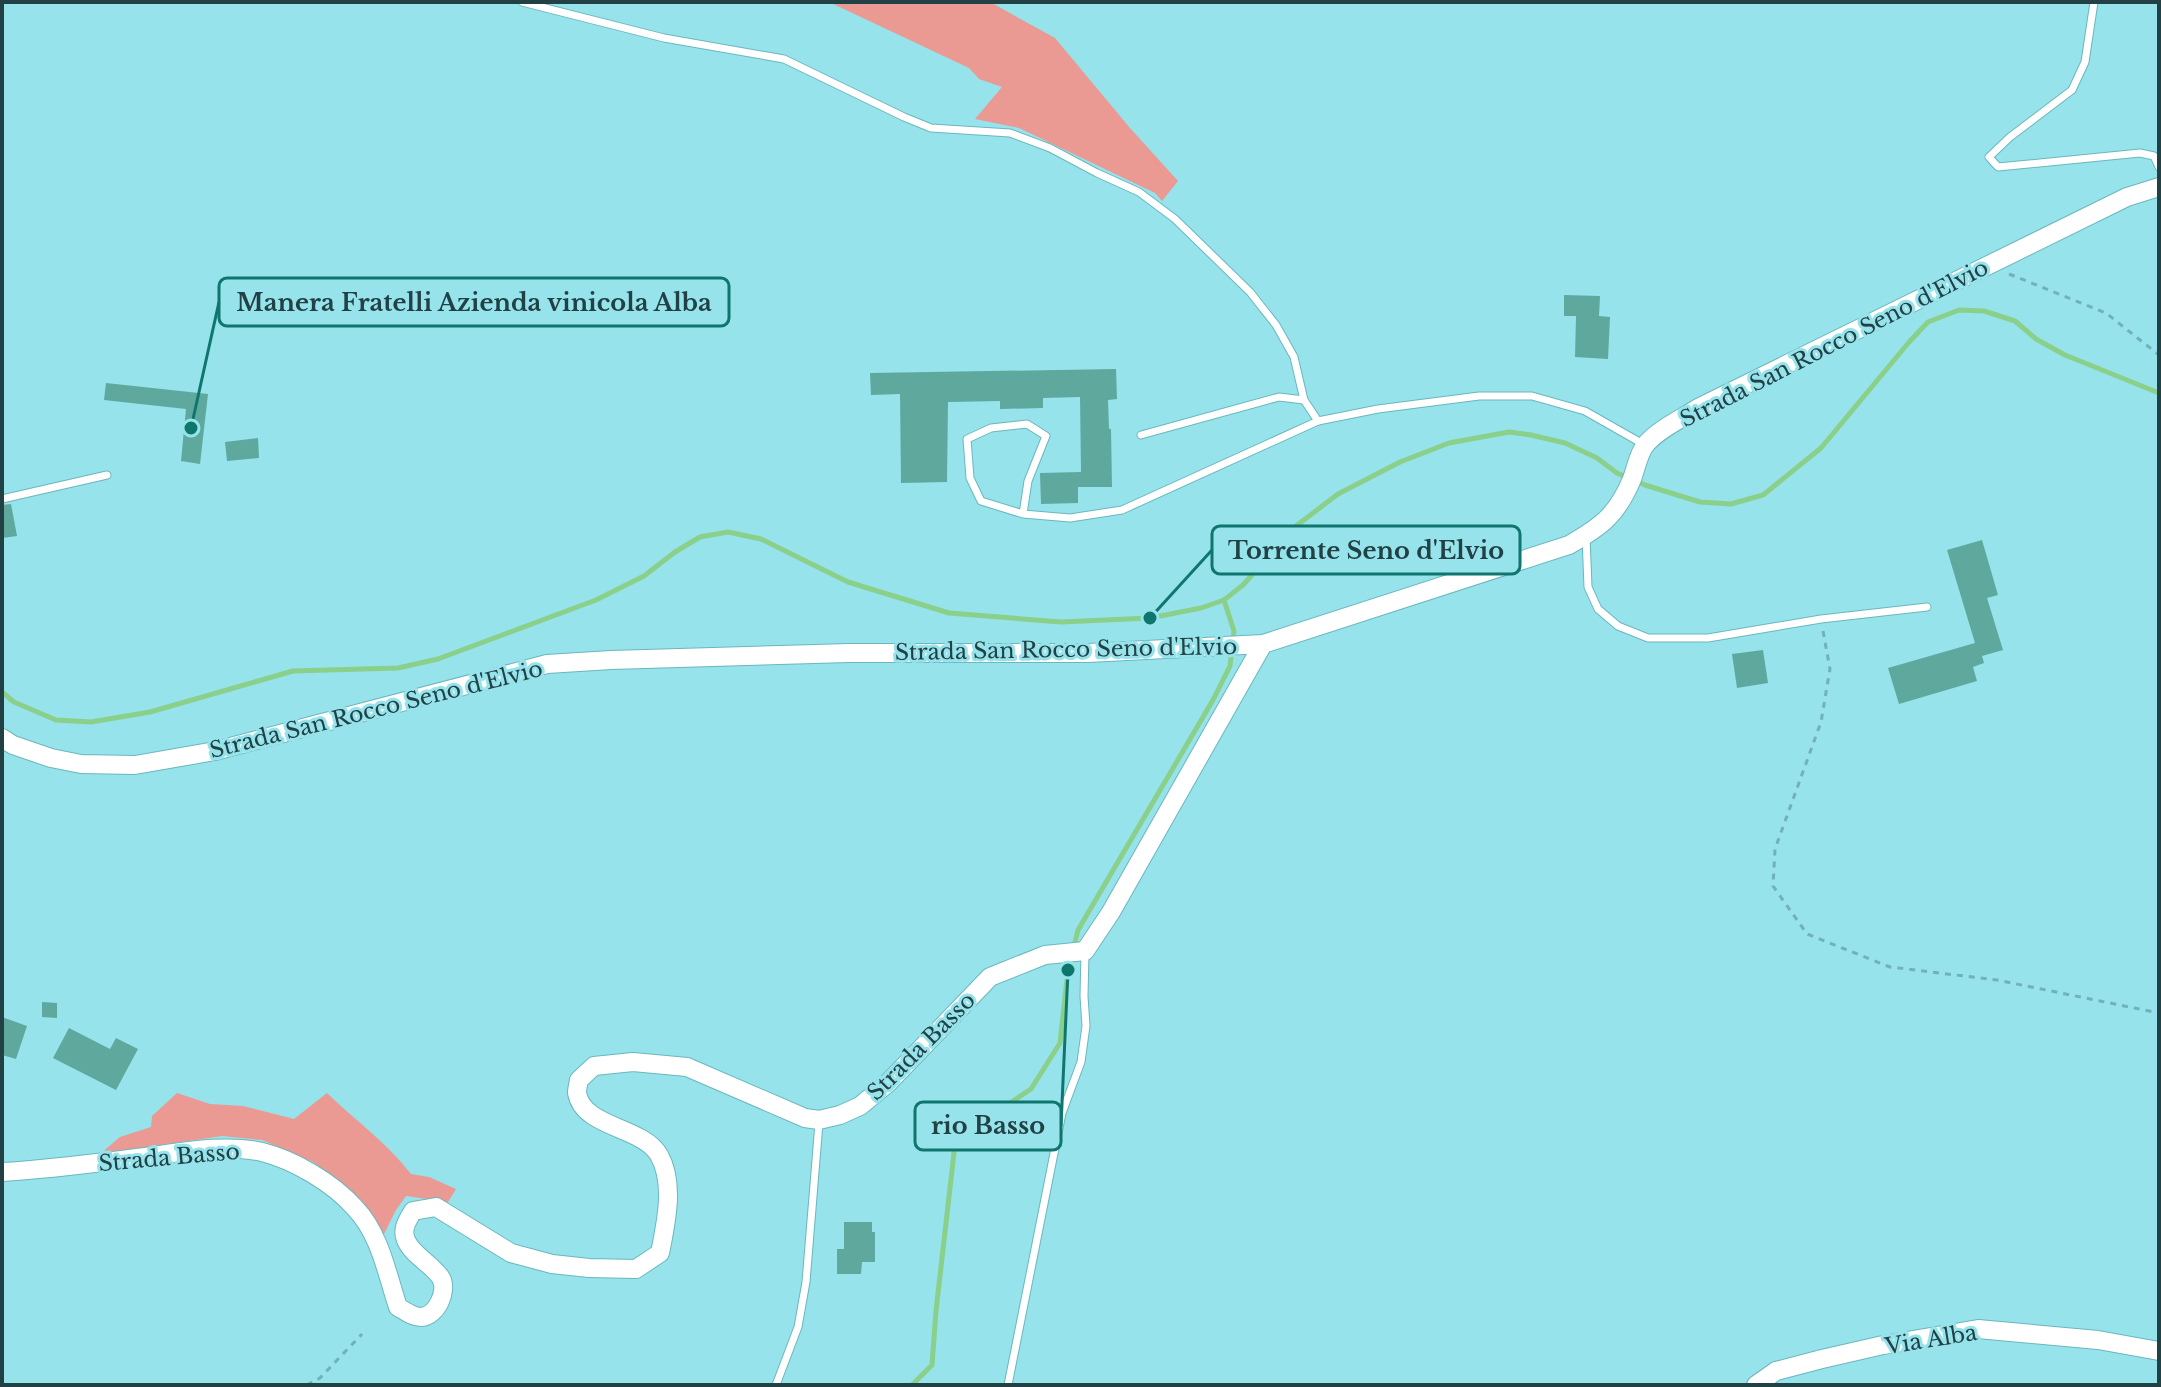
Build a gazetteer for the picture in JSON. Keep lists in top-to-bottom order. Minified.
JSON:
{"streets":{"street":["Strada San Rocco Seno d'Elvio","Strada Basso","Via Alba"]},"places":["Manera Fratelli Azienda vinicola Alba","Torrente Seno d'Elvio","rio Basso"]}
